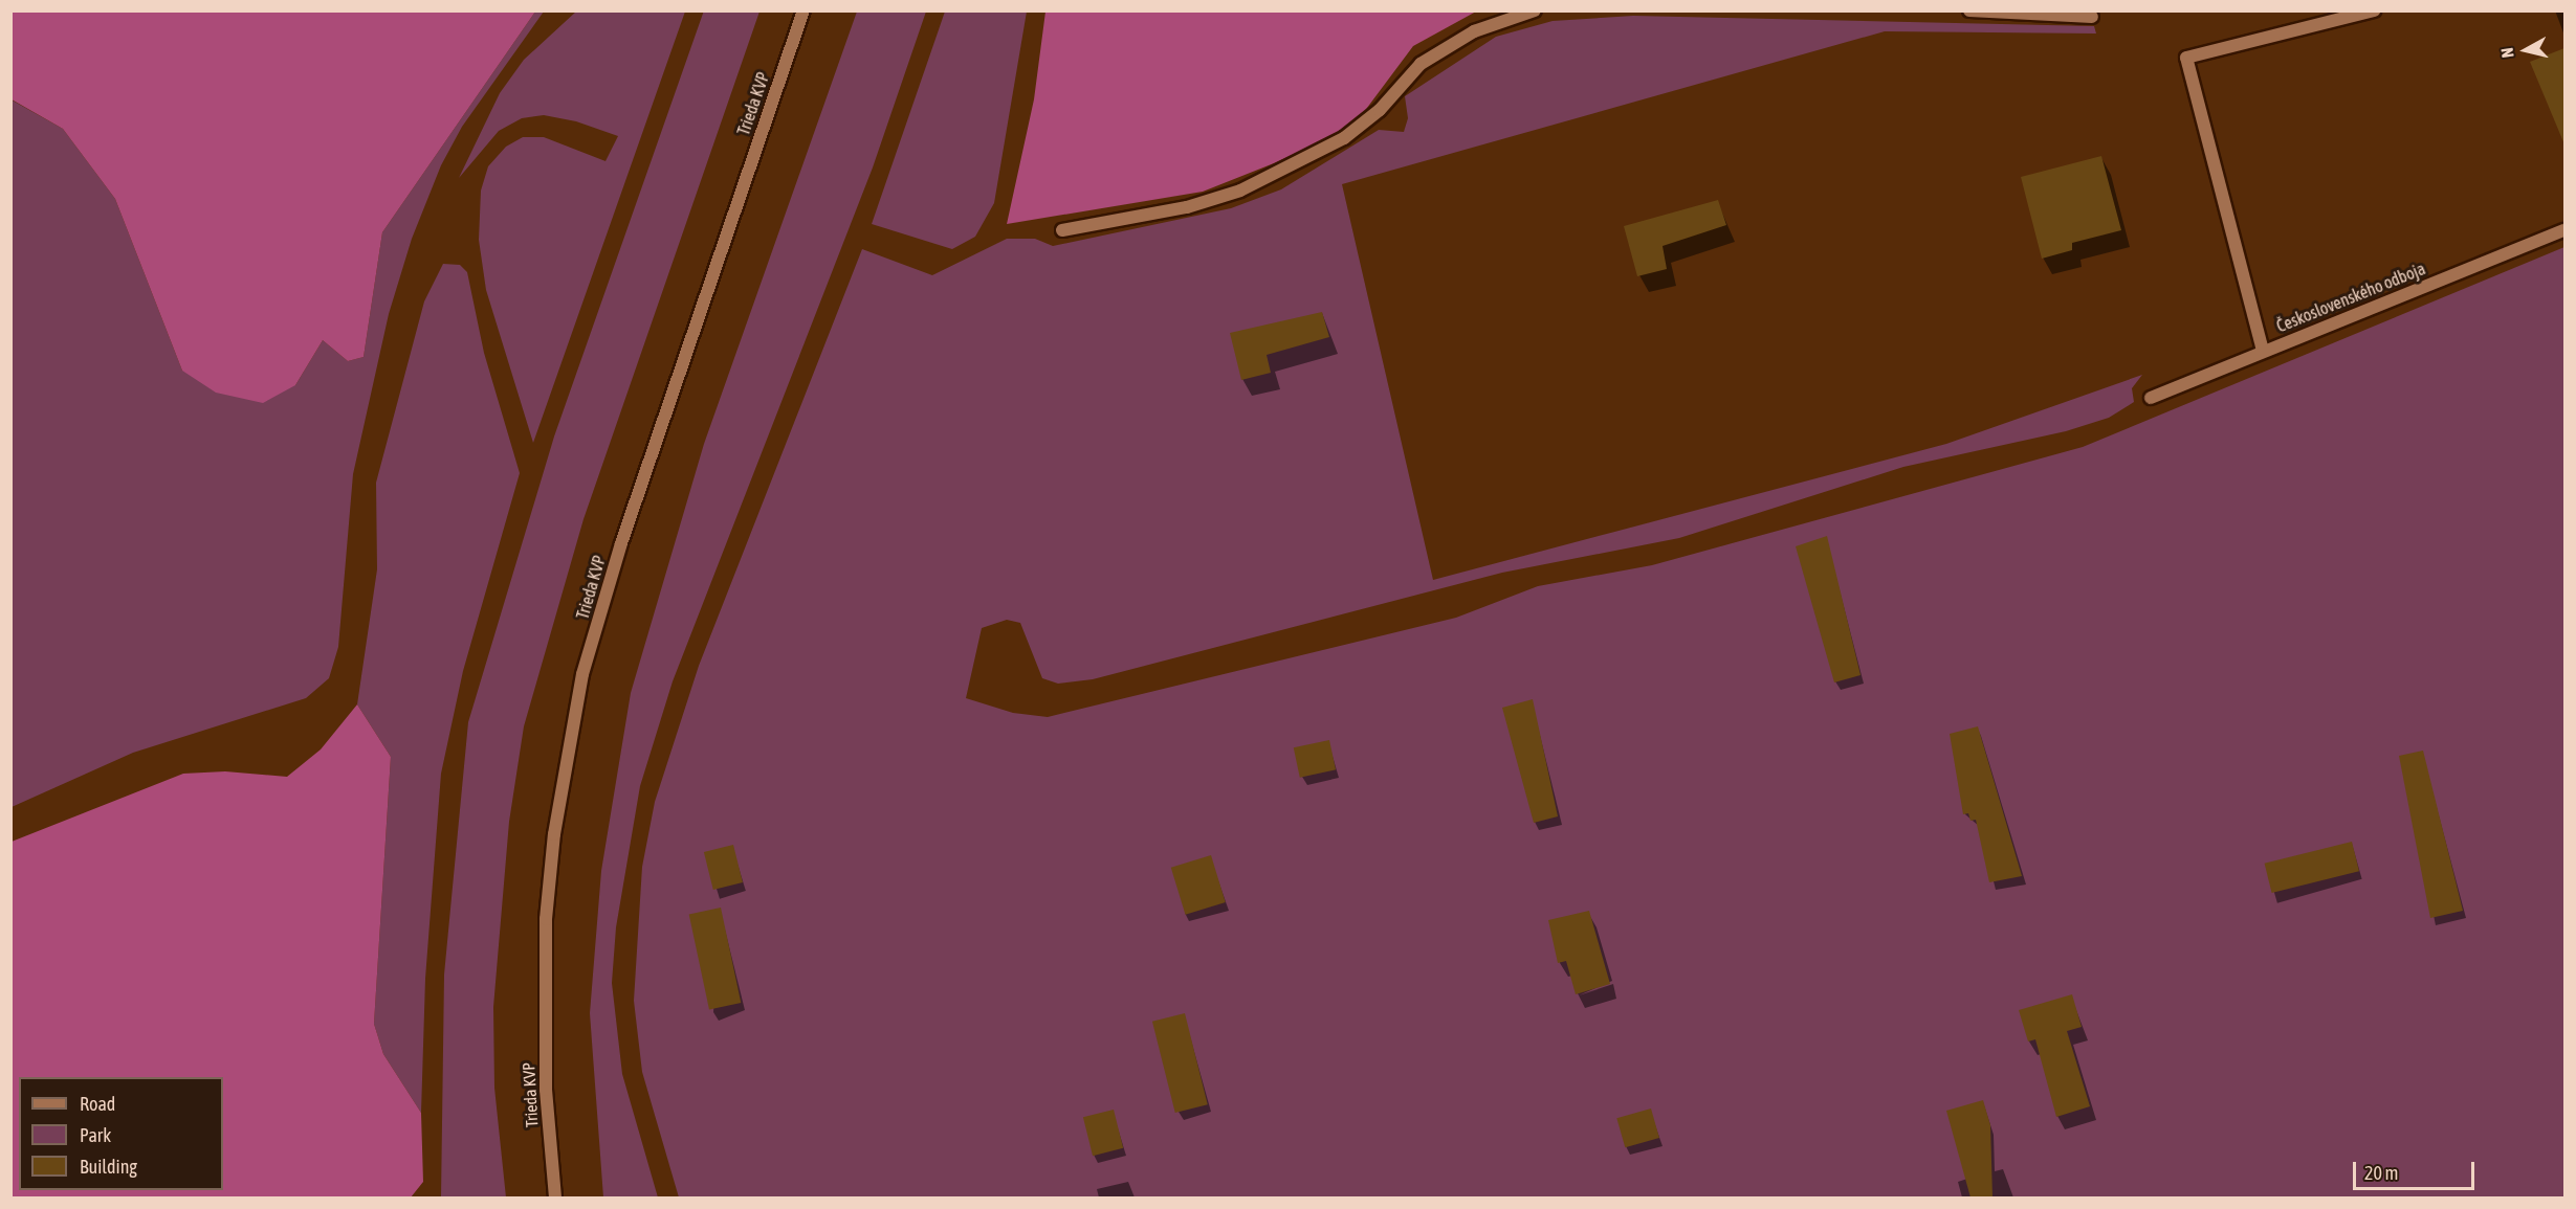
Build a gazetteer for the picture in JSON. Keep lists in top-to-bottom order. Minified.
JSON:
{"streets":{"street":["Trieda KVP","Československého odboja"]},"legend":["Road","Park","Building"],"scale_bar":"20 m","north":"left"}
